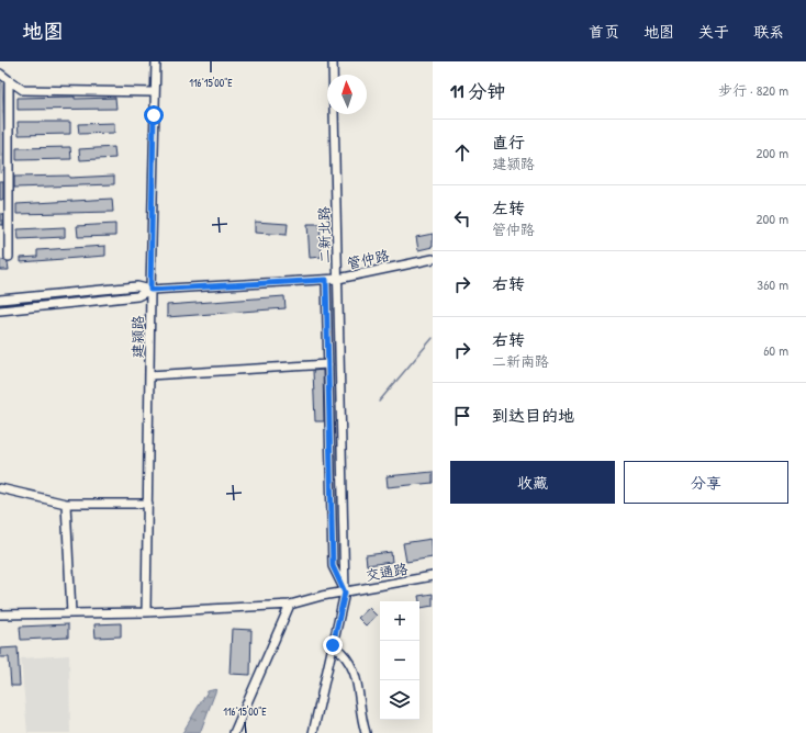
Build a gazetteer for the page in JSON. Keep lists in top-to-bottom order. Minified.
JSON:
{"streets":{"street":["二新北路","管仲路","建颍路","交通路"]},"crossings":[["二新北路","管仲路"],["二新北路","交通路"],["管仲路","建颍路"],["建颍路","交通路"]],"north":"top","page":{"header":"地图","nav":["首页","地图","关于","联系"],"heading":["11 分钟","步行 · 820 m"],"list":[["直行","建颍路","200 m"],["左转","管仲路","200 m"],["右转","360 m"],["右转","二新南路","60 m"],"到达目的地"],"buttons":["收藏","分享"],"map_buttons":["+","−"]},"coordinates":["116°15'00\"E"]}
